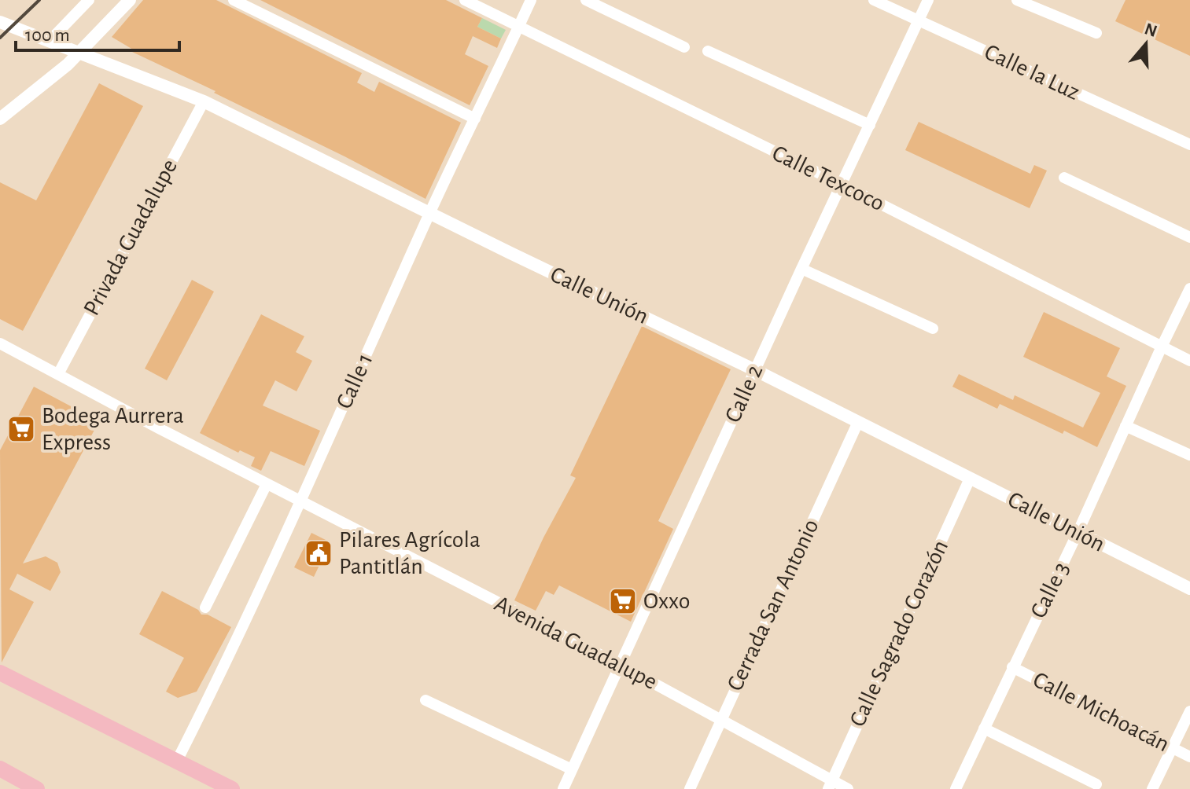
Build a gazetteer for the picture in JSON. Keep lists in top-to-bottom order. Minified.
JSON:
{"streets":{"street":["Calle la Luz","Calle Texcoco","Privada Guadalupe","Calle Unión","Calle 1","Calle 2","Calle 3","Cerrada San Antonio","Calle Sagrado Corazón","Avenida Guadalupe","Calle Michoacán"]},"crossings":[["Calle la Luz","Calle 2"],["Calle Texcoco","Calle 1"],["Calle Texcoco","Calle 2"],["Calle Texcoco","Calle 3"],["Privada Guadalupe","Calle Unión"],["Privada Guadalupe","Avenida Guadalupe"],["Calle Unión","Calle 1"],["Calle Unión","Calle 2"],["Calle Unión","Calle 3"],["Calle Unión","Cerrada San Antonio"],["Calle Unión","Calle Sagrado Corazón"],["Calle 1","Avenida Guadalupe"],["Calle 2","Avenida Guadalupe"],["Calle 3","Calle Michoacán"],["Cerrada San Antonio","Avenida Guadalupe"],["Calle Sagrado Corazón","Avenida Guadalupe"]],"places":{"supermarket":["Bodega Aurrera Express","Oxxo"],"public building":["Pilares Agrícola Pantitlán"]},"scale_bar":"100 m","north":"top"}
